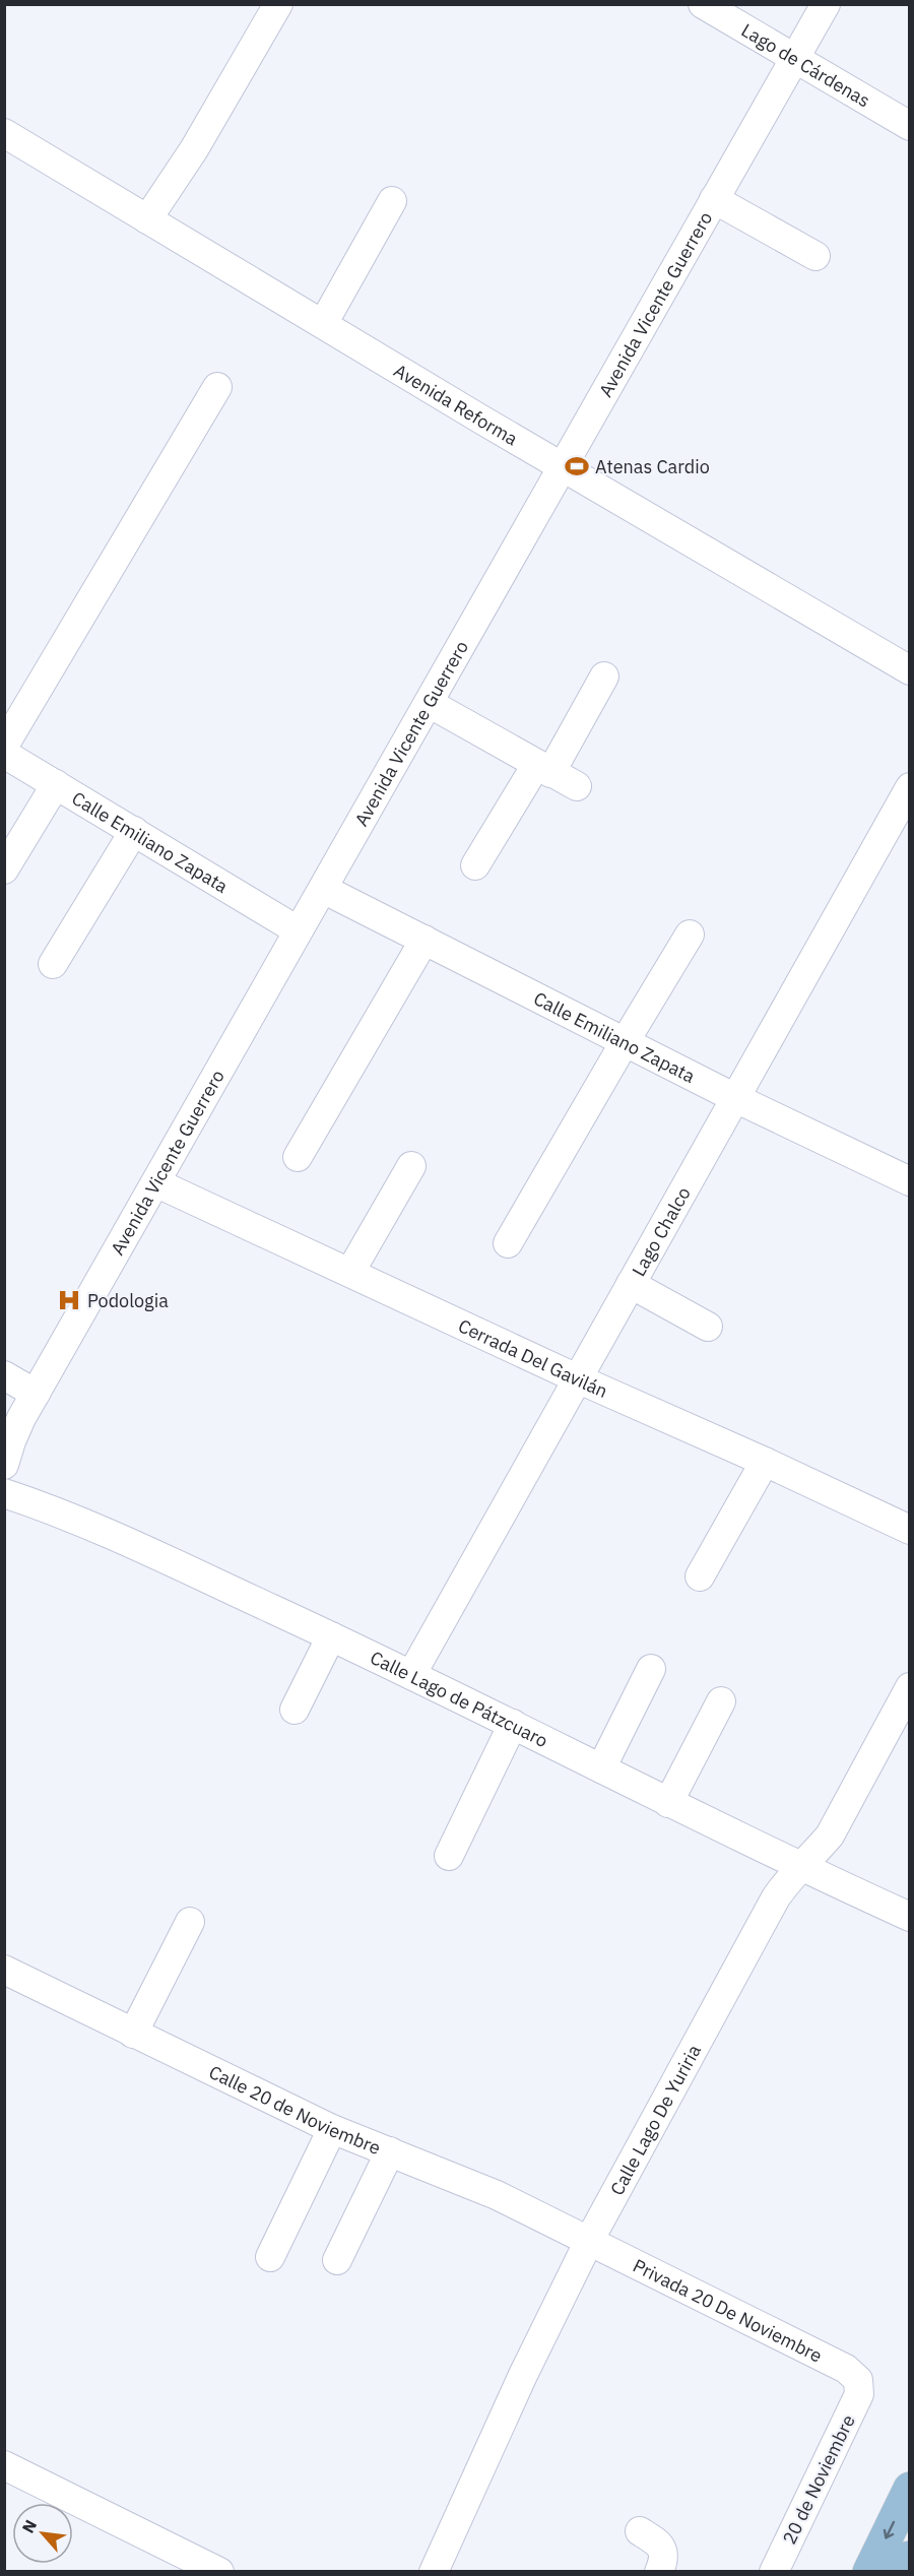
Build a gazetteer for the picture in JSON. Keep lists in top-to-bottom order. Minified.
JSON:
{"streets":{"street":["Lago de Cárdenas","Avenida Vicente Guerrero","Avenida Reforma","Calle Emiliano Zapata","Lago Chalco","Cerrada Del Gavilán","Calle Lago de Pátzcuaro","Calle 20 de Noviembre","Calle Lago De Yuriria","Privada 20 De Noviembre","20 de Noviembre"]},"crossings":[["Lago de Cárdenas","Avenida Vicente Guerrero"],["Avenida Vicente Guerrero","Avenida Reforma"],["Avenida Vicente Guerrero","Calle Emiliano Zapata"],["Avenida Vicente Guerrero","Cerrada Del Gavilán"],["Calle Emiliano Zapata","Lago Chalco"],["Lago Chalco","Cerrada Del Gavilán"],["Lago Chalco","Calle Lago de Pátzcuaro"],["Calle Lago de Pátzcuaro","Calle Lago De Yuriria"],["Calle 20 de Noviembre","Calle Lago De Yuriria"],["Calle 20 de Noviembre","Privada 20 De Noviembre"],["Calle Lago De Yuriria","Privada 20 De Noviembre"],["Privada 20 De Noviembre","20 de Noviembre"]],"places":{"sports":["Atenas Cardio"],"hospital":["Podologia"]},"north":"top left"}
